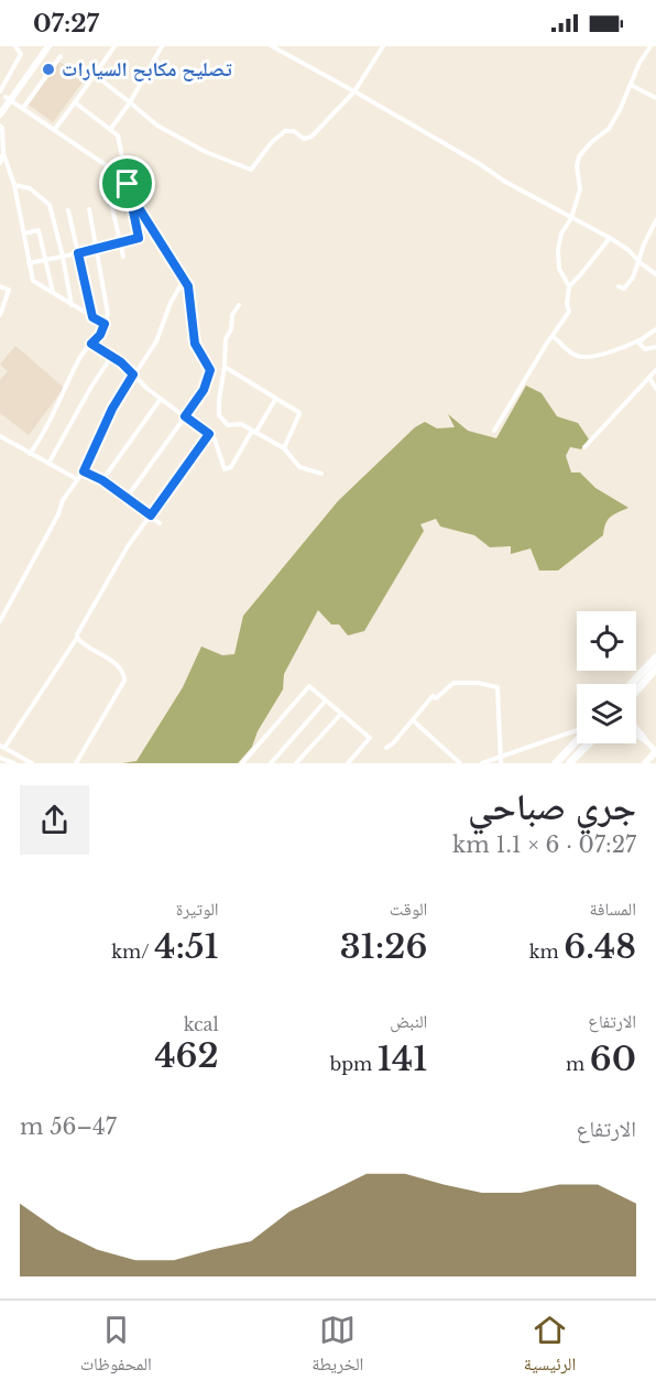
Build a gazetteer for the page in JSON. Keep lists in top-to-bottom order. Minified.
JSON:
{"places":["تصليح مكابح السيارات"],"page":{"status":"07:27","heading":["جري صباحي","07:27 · 6 × 1.1 km"],"stats":[["المسافة","6.48 km"],["الوقت","31:26"],["الوتيرة","4:51 /km"],["الارتفاع","60 m"],["النبض","141 bpm"],["kcal","462"]],"chart":["الارتفاع","47–56 m"],"tabs":["الرئيسية","الخريطة","المحفوظات"]}}
